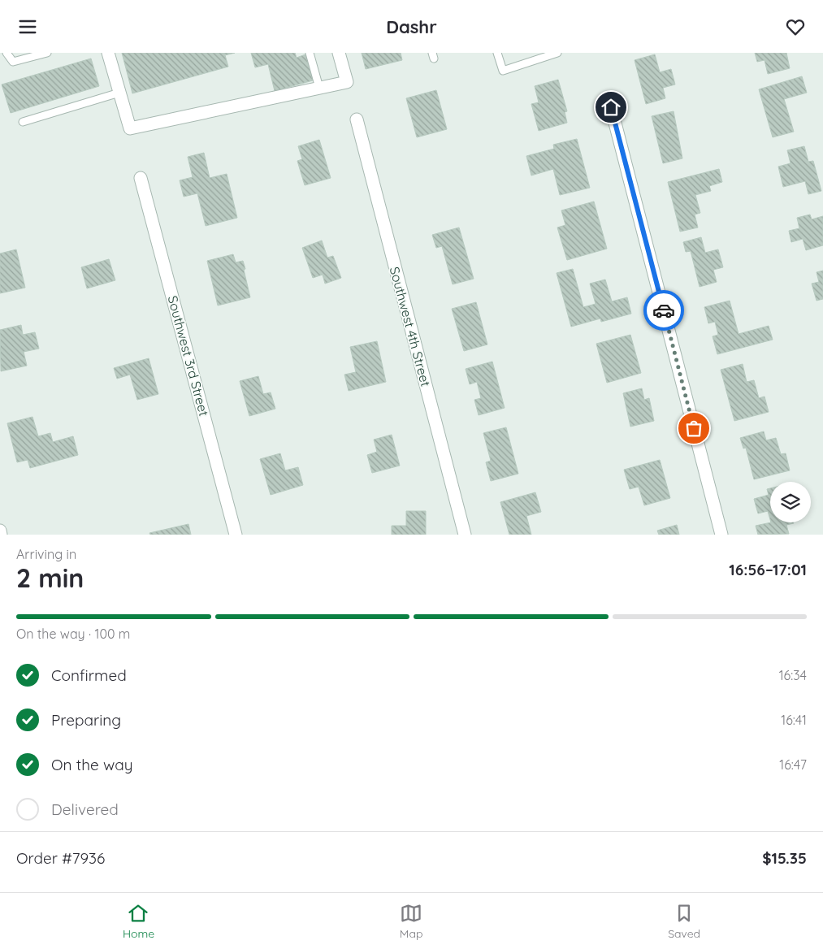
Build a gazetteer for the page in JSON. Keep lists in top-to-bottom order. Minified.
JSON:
{"streets":{"street":["Southwest 4th Street","Southwest 3rd Street"]},"page":{"header":"Dashr","heading":["2 min","Arriving in","16:56–17:01"],"panel":["Order #7936","$15.35"],"bar":"On the way · 100 m","list":[["Confirmed","16:34"],["Preparing","16:41"],["On the way","16:47"],"Delivered"],"tabs":["Home","Map","Saved"]}}
